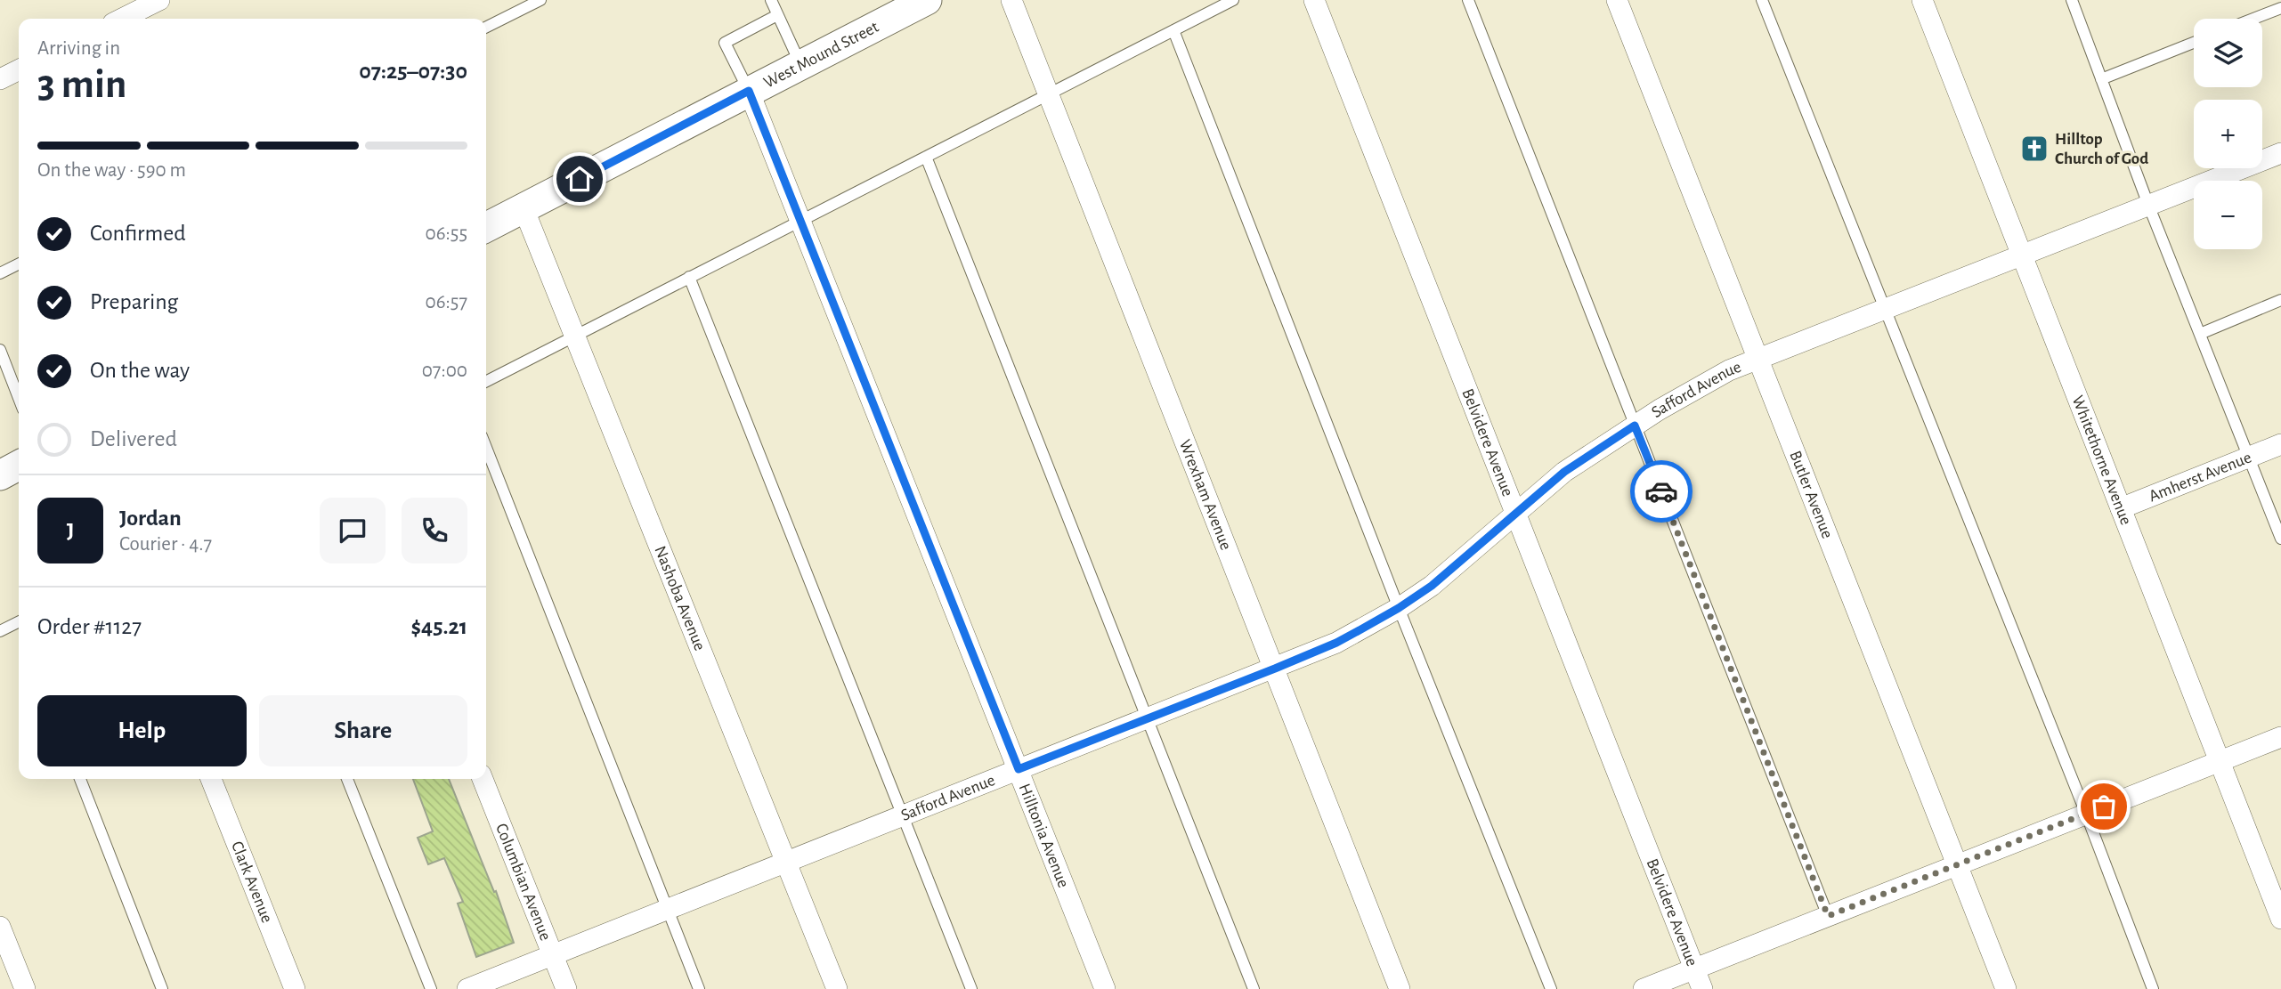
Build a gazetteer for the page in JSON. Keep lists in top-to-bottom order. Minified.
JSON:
{"streets":{"street":["West Mound Street","Safford Avenue","Belvidere Avenue","Whitethorne Avenue","Amherst Avenue","Wrexham Avenue","Butler Avenue","Nashoba Avenue","Hilltonia Avenue","Clark Avenue","Columbian Avenue"]},"crossings":[["West Mound Street","Nashoba Avenue"],["West Mound Street","Hilltonia Avenue"],["Safford Avenue","Belvidere Avenue"],["Safford Avenue","Whitethorne Avenue"],["Safford Avenue","Wrexham Avenue"],["Safford Avenue","Butler Avenue"],["Safford Avenue","Nashoba Avenue"],["Safford Avenue","Hilltonia Avenue"],["Safford Avenue","Columbian Avenue"],["Whitethorne Avenue","Amherst Avenue"]],"places":{"church":["Hilltop Church of God"]},"page":{"map_buttons":["+","−"],"heading":["3 min","Arriving in","07:25–07:30"],"panel":["Jordan","Courier · 4.7","Order #1127","$45.21"],"bar":"On the way · 590 m","list":[["Confirmed","06:55"],["Preparing","06:57"],["On the way","07:00"],"Delivered"],"round":"J","buttons":["Help","Share"]}}
